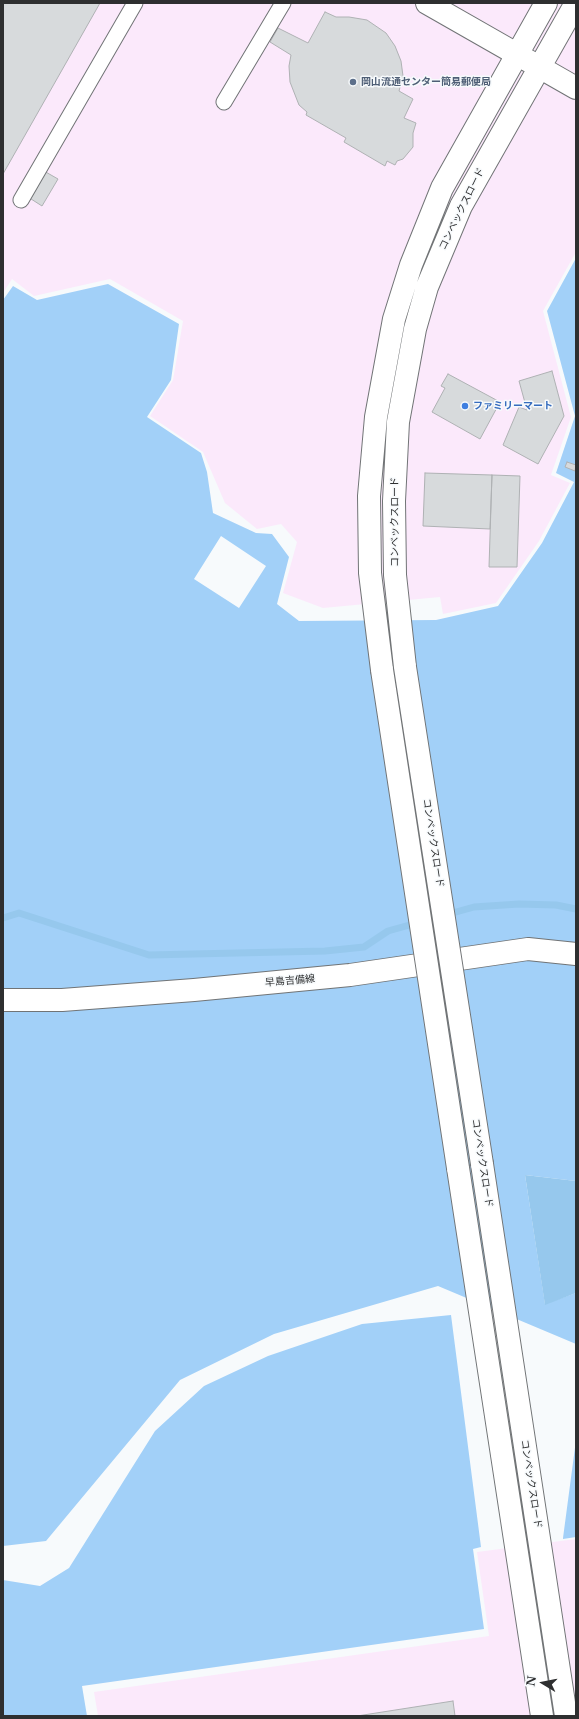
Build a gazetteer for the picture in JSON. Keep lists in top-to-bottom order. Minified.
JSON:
{"streets":{"street":["コンベックスロード","早島吉備線"]},"places":["岡山流通センター簡易郵便局","ファミリーマート"],"north":"left"}
